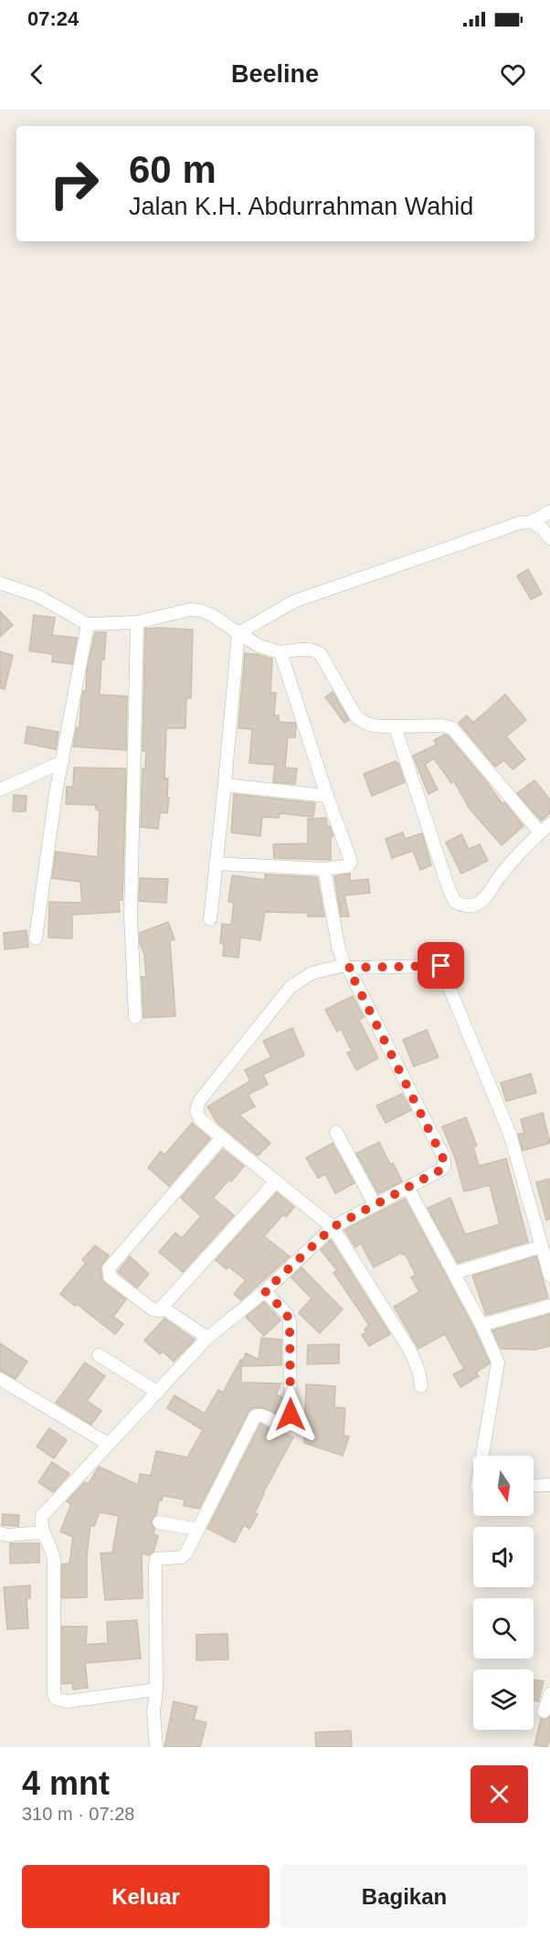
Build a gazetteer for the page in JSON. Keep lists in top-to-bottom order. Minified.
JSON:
{"north":"bottom","page":{"status":"07:24","header":"Beeline","turn":["60 m","Jalan K.H. Abdurrahman Wahid"],"heading":["4 mnt","310 m · 07:28"],"buttons":["Keluar","Bagikan"]}}
